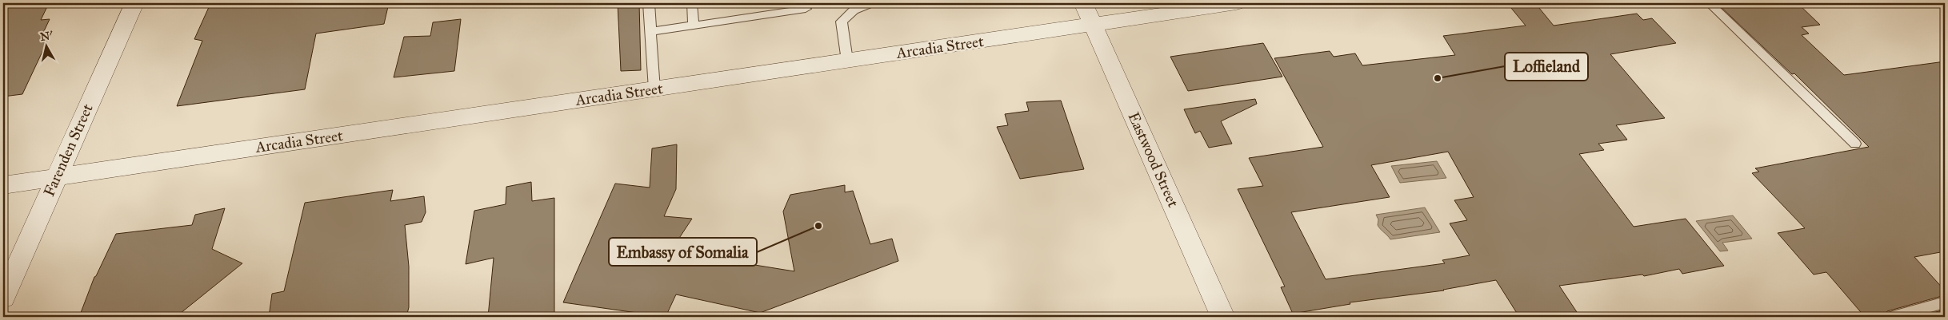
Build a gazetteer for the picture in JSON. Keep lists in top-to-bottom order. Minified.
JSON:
{"streets":{"street":["Arcadia Street","Farenden Street","Eastwood Street"]},"crossings":[["Arcadia Street","Farenden Street"],["Arcadia Street","Eastwood Street"]],"places":["Loffieland","Embassy of Somalia"],"north":"top"}
